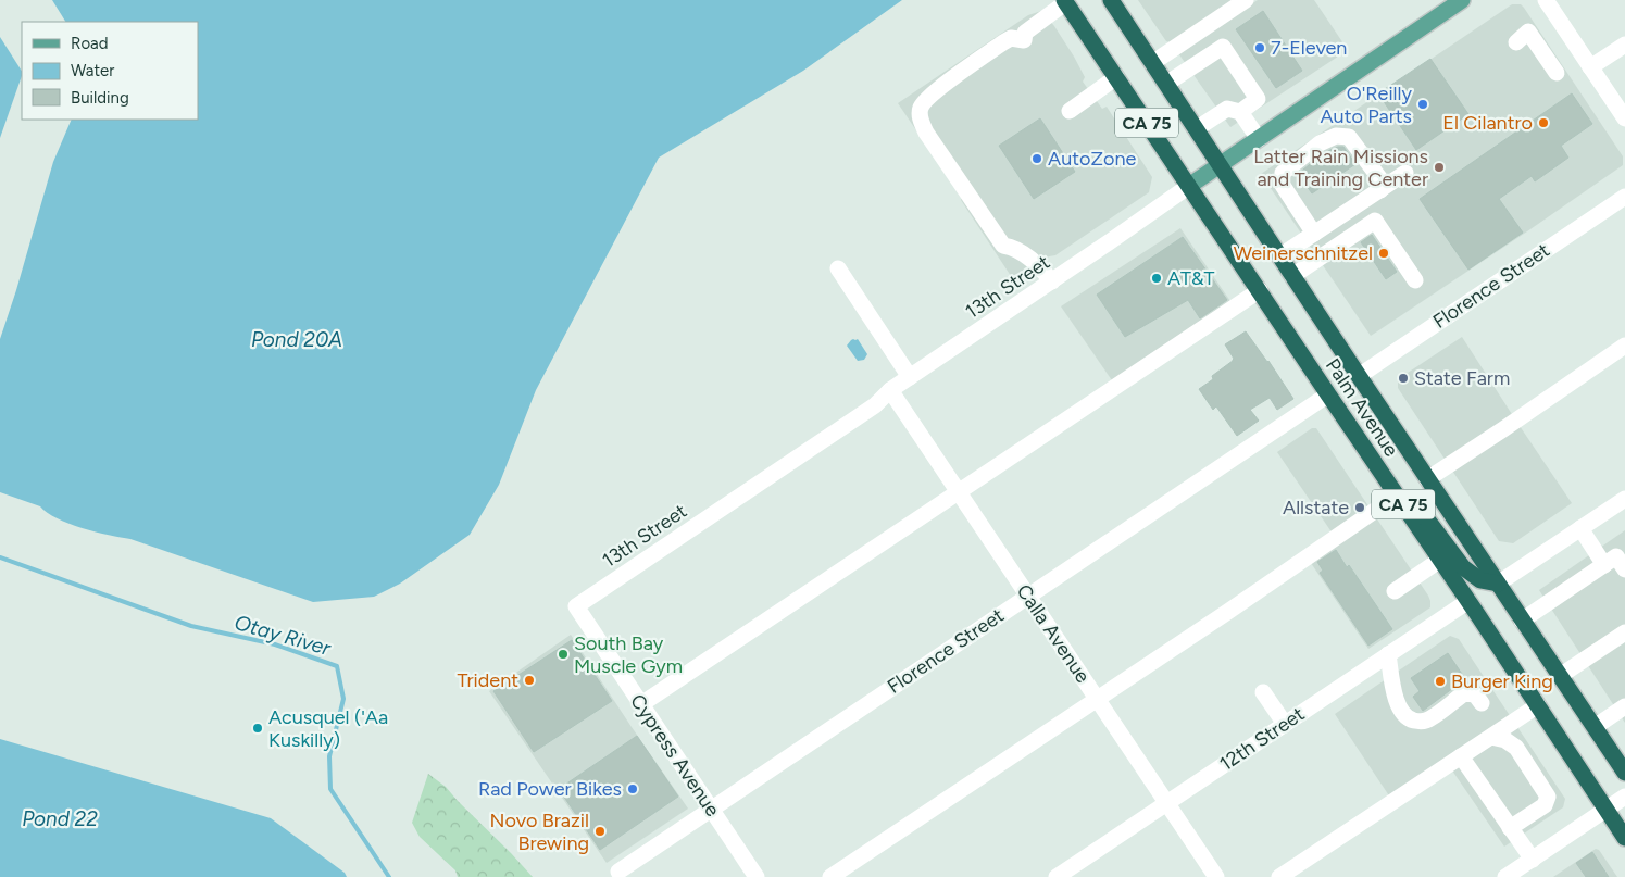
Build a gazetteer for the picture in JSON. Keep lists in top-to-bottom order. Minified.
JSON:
{"streets":{"highway":["CA 75","Palm Avenue"],"main road":["13th Street"],"street":["Florence Street","Calla Avenue","12th Street","Cypress Avenue"]},"crossings":[["Florence Street","Palm Avenue"],["Florence Street","Calla Avenue"],["Florence Street","Cypress Avenue"],["13th Street","Palm Avenue"],["13th Street","Calla Avenue"],["13th Street","Cypress Avenue"],["Palm Avenue","12th Street"],["Calla Avenue","12th Street"]],"water":["Pond 20A","Otay River","Pond 22"],"places":["7-Eleven","O'Reilly Auto Parts","El Cilantro","AutoZone","Latter Rain Missions and Training Center","Weinerschnitzel","AT&T","State Farm","Allstate","South Bay Muscle Gym","Trident","Burger King","Acusquel ('Aa Kuskilly)","Rad Power Bikes","Novo Brazil Brewing"],"legend":["Road","Water","Building"]}
